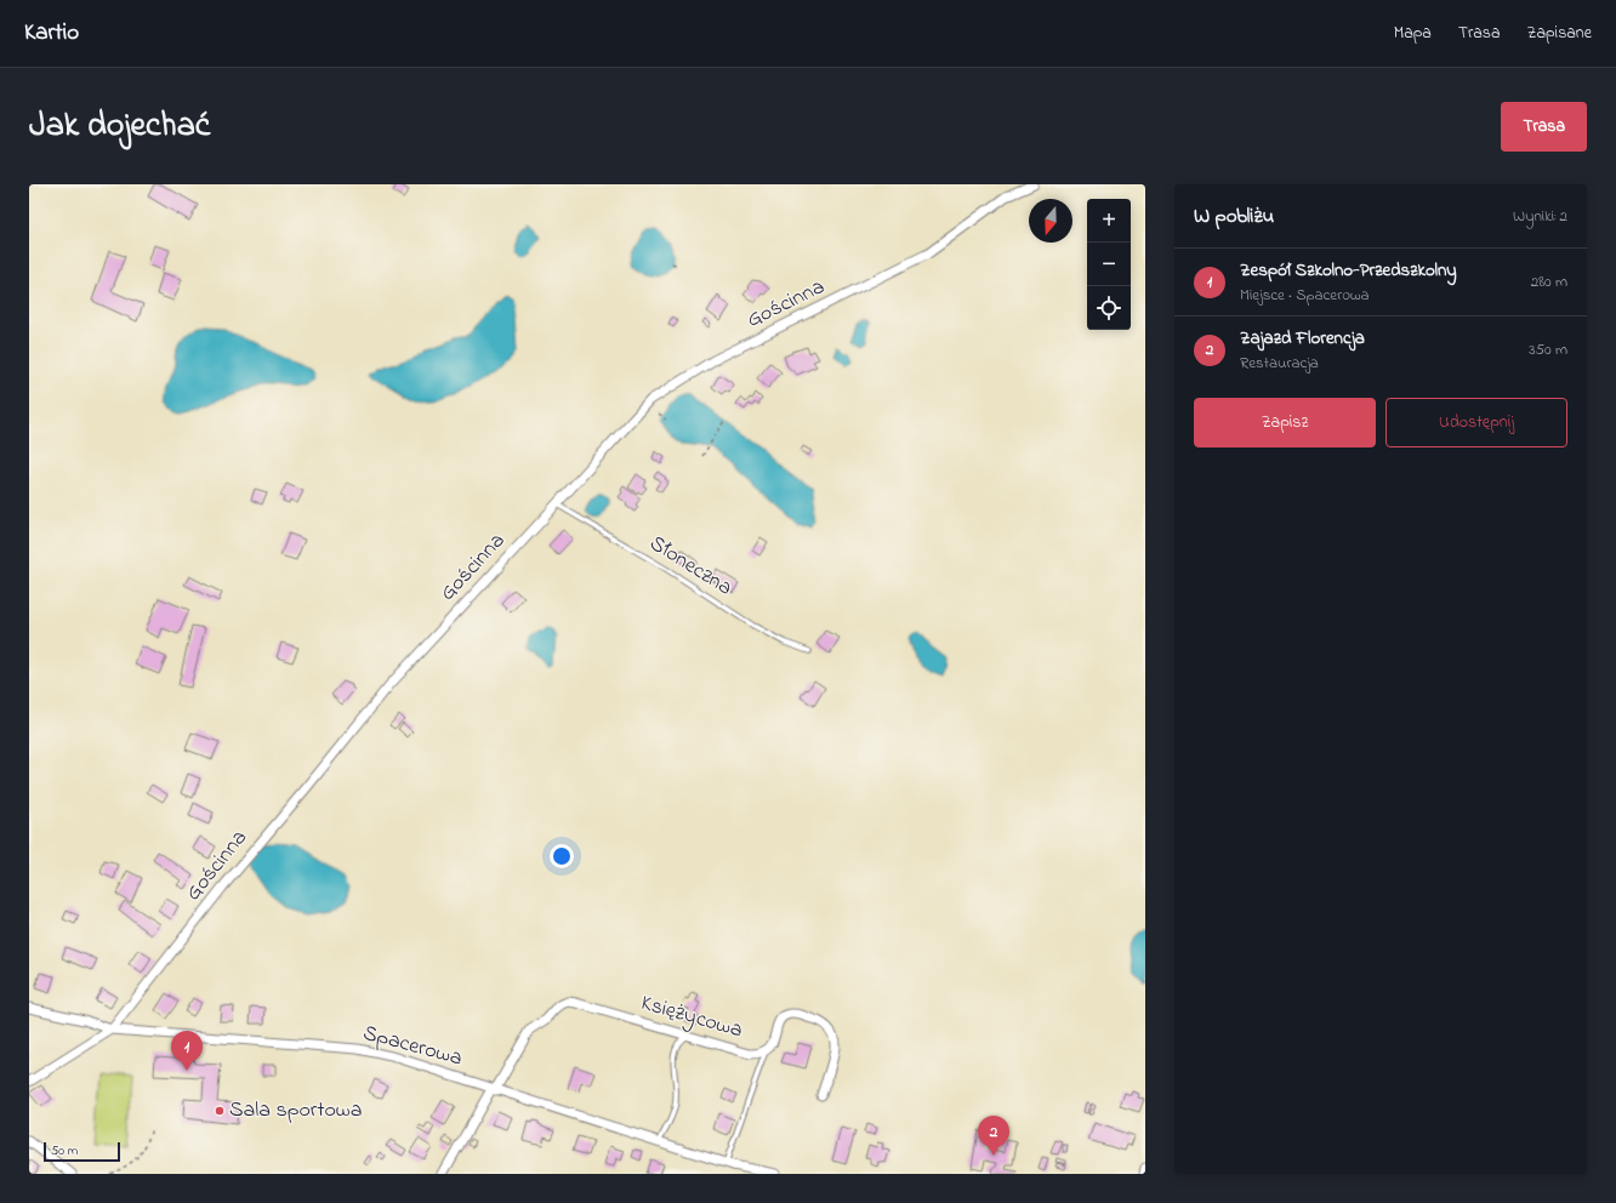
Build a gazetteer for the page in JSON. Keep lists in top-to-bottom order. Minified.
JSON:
{"streets":{"street":["Gościnna","Księżycowa","Spacerowa"],"lane":["Słoneczna"]},"crossings":[["Gościnna","Słoneczna"],["Gościnna","Spacerowa"],["Księżycowa","Spacerowa"]],"places":["Sala sportowa"],"scale_bar":"50 m","north":"bottom","page":{"header":"Kartio","nav":["Mapa","Trasa","Zapisane"],"title":"Jak dojechać","buttons":["Trasa",["Zapisz","Udostępnij"]],"heading":["W pobliżu","Wyniki: 2"],"map_buttons":["+","−"],"list":[{"mark":"1","name":"Zespół Szkolno-Przedszkolny","note":"Miejsce · Spacerowa","value":"280 m"},{"mark":"2","name":"Zajazd Florencja","note":"Restauracja","value":"350 m"}],"pins":["1","2"],"scale":"50 m"}}
